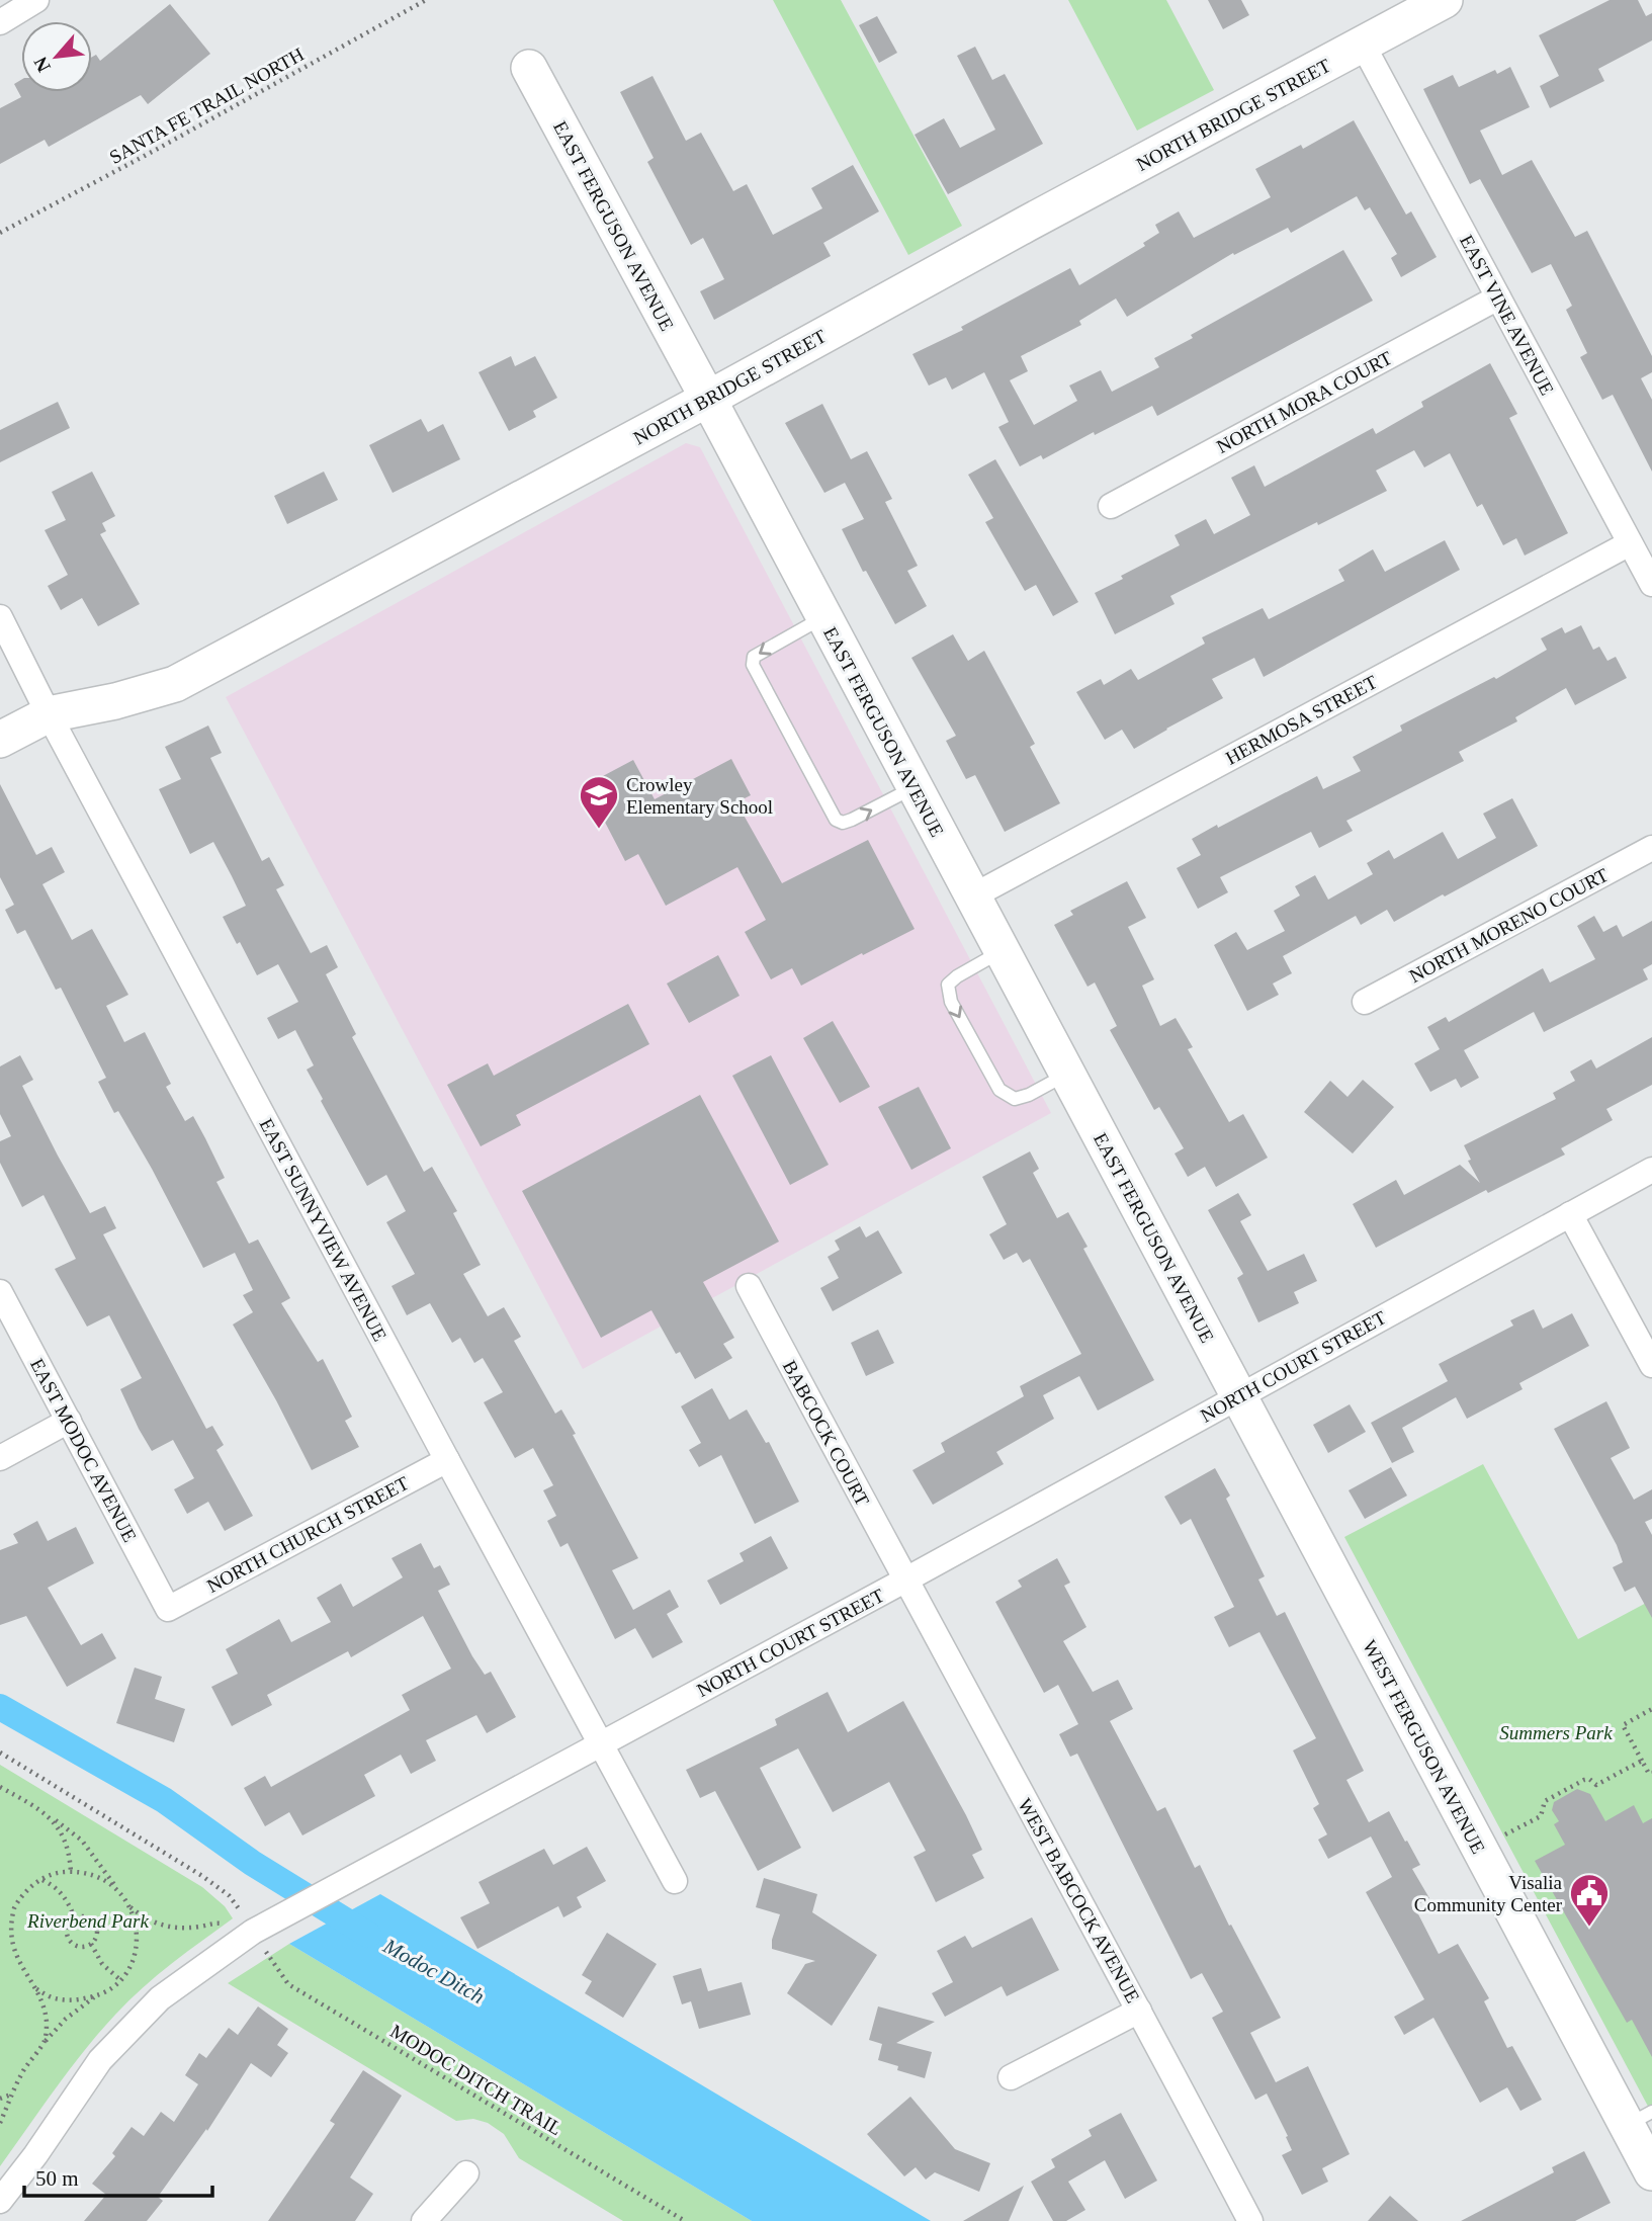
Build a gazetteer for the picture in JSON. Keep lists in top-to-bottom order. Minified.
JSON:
{"streets":{"street":["NORTH BRIDGE STREET","EAST FERGUSON AVENUE","EAST VINE AVENUE","NORTH MORA COURT","HERMOSA STREET","NORTH MORENO COURT","EAST SUNNYVIEW AVENUE","NORTH COURT STREET","BABCOCK COURT","EAST MODOC AVENUE","NORTH CHURCH STREET","WEST FERGUSON AVENUE","WEST BABCOCK AVENUE"],"path":["SANTA FE TRAIL NORTH","MODOC DITCH TRAIL"]},"crossings":[["NORTH BRIDGE STREET","EAST FERGUSON AVENUE"],["NORTH BRIDGE STREET","EAST VINE AVENUE"],["NORTH BRIDGE STREET","EAST SUNNYVIEW AVENUE"],["EAST FERGUSON AVENUE","HERMOSA STREET"],["EAST FERGUSON AVENUE","NORTH COURT STREET"],["EAST FERGUSON AVENUE","WEST FERGUSON AVENUE"],["EAST VINE AVENUE","NORTH MORA COURT"],["EAST VINE AVENUE","HERMOSA STREET"],["EAST SUNNYVIEW AVENUE","NORTH COURT STREET"],["EAST SUNNYVIEW AVENUE","NORTH CHURCH STREET"],["NORTH COURT STREET","BABCOCK COURT"],["NORTH COURT STREET","WEST FERGUSON AVENUE"],["NORTH COURT STREET","WEST BABCOCK AVENUE"],["NORTH COURT STREET","MODOC DITCH TRAIL"],["BABCOCK COURT","WEST BABCOCK AVENUE"],["EAST MODOC AVENUE","NORTH CHURCH STREET"]],"water":["Modoc Ditch"],"parks":["Summers Park","Riverbend Park"],"places":{"school or university":["Crowley Elementary School"],"public building":["Visalia Community Center"]},"scale_bar":"50 m","north":"bottom left"}
